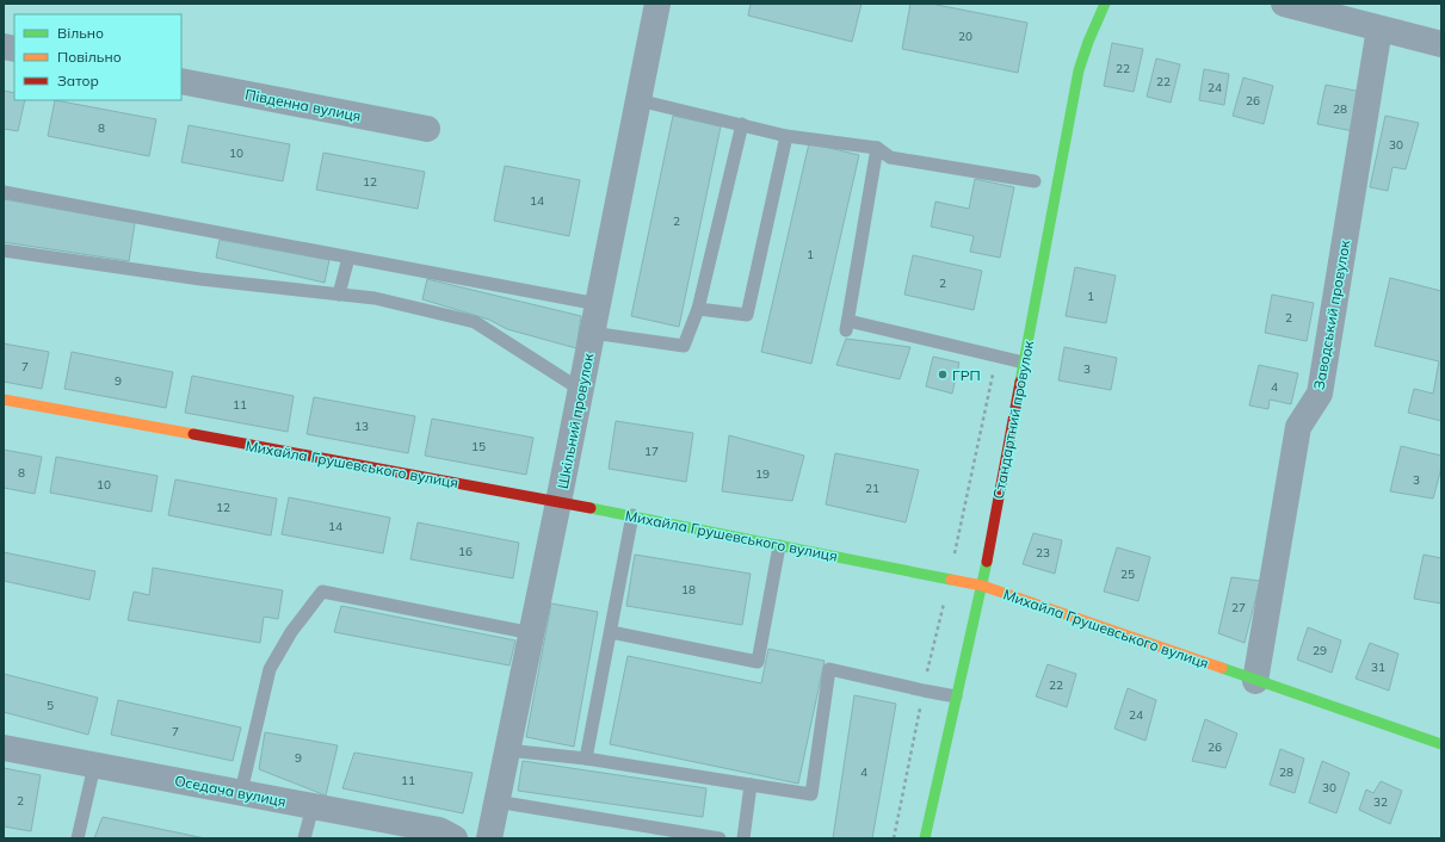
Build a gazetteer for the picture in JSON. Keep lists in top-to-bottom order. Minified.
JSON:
{"streets":{"street":["Південна вулиця","Заводський провулок","Стандартний провулок","Шкільний провулок","Михайла Грушевського вулиця","Оседача вулиця"]},"crossings":[["Заводський провулок","Михайла Грушевського вулиця"],["Стандартний провулок","Михайла Грушевського вулиця"],["Шкільний провулок","Михайла Грушевського вулиця"]],"places":["ГРП"],"house_numbers":["20","22","22","24","26","28","8","30","10","12","14","2","1","2","1","2","7","3","9","4","11","13","15","17","8","19","3","10","21","12","14","16","23","25","18","27","29","31","22","5","24","7","26","9","4","28","11","30","2","32"],"legend":["Вільно","Повільно","Затор"]}
